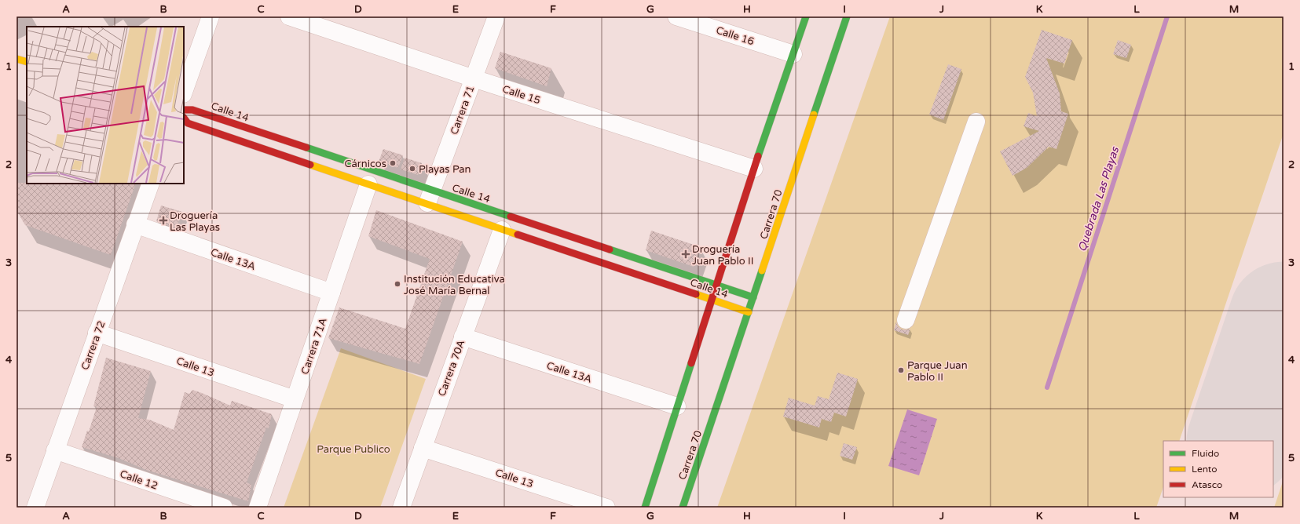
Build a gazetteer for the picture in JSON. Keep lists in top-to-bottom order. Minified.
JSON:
{"streets":{"street":["Calle 16","Calle 15","Carrera 71","Calle 14","Carrera 70","Calle 13A","Carrera 72","Carrera 71A","Calle 13","Carrera 70A","Calle 12"]},"crossings":[["Calle 15","Carrera 71"],["Carrera 71","Calle 14"],["Calle 14","Carrera 70"],["Calle 14","Carrera 71A"],["Calle 14","Carrera 70A"],["Calle 13A","Carrera 72"],["Calle 13A","Carrera 71A"],["Calle 13A","Carrera 70A"],["Carrera 72","Calle 13"],["Carrera 72","Calle 12"],["Carrera 71A","Calle 13"],["Calle 13","Carrera 70A"]],"water":["Quebrada Las Playas"],"parks":["Parque Publico"],"places":{"other":["Cárnicos","Playas Pan","Institución Educativa José María Bernal","Parque Juan Pablo II"],"health":["Droguería Las Playas","Droguería Juan Pablo II"]},"legend":["Fluido","Lento","Atasco"],"grid":{"columns":["A","B","C","D","E","F","G","H","I","J","K","L","M"],"rows":["1","2","3","4","5"]}}
